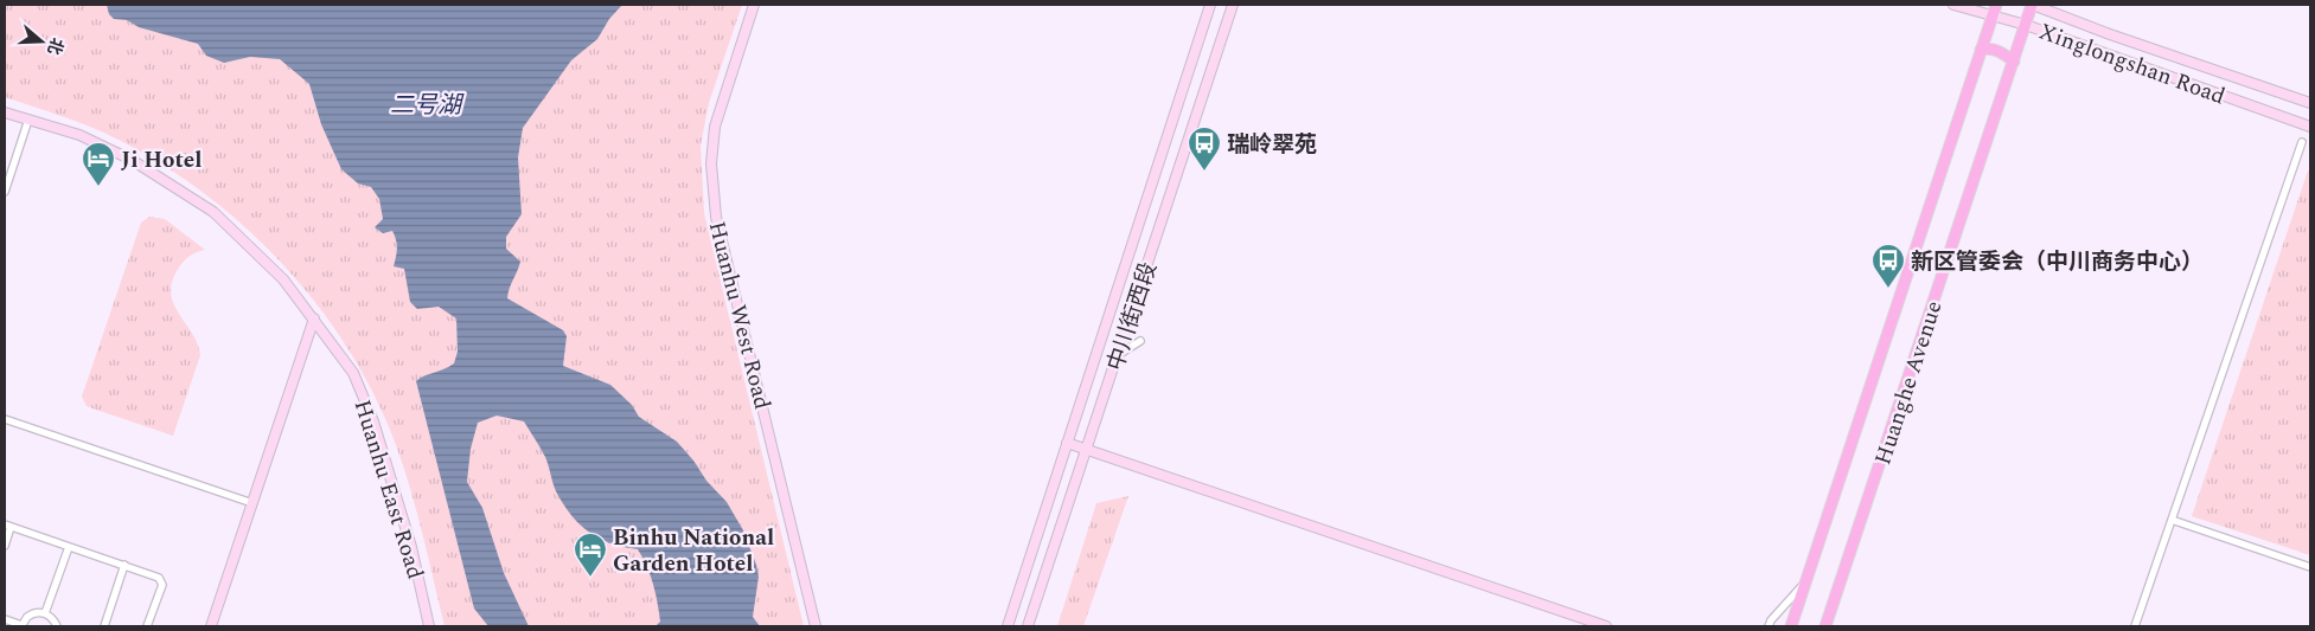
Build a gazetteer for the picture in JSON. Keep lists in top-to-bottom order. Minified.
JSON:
{"streets":{"main road":["Huanghe Avenue"],"street":["Xinglongshan Road","Huanhu West Road","中川街西段","Huanhu East Road"]},"crossings":[["Xinglongshan Road","Huanghe Avenue"]],"water":["二号湖"],"places":{"bus stop":["瑞岭翠苑","新区管委会（中川商务中心）"],"hotel":["Ji Hotel","Binhu National Garden Hotel"]},"north":"right"}
